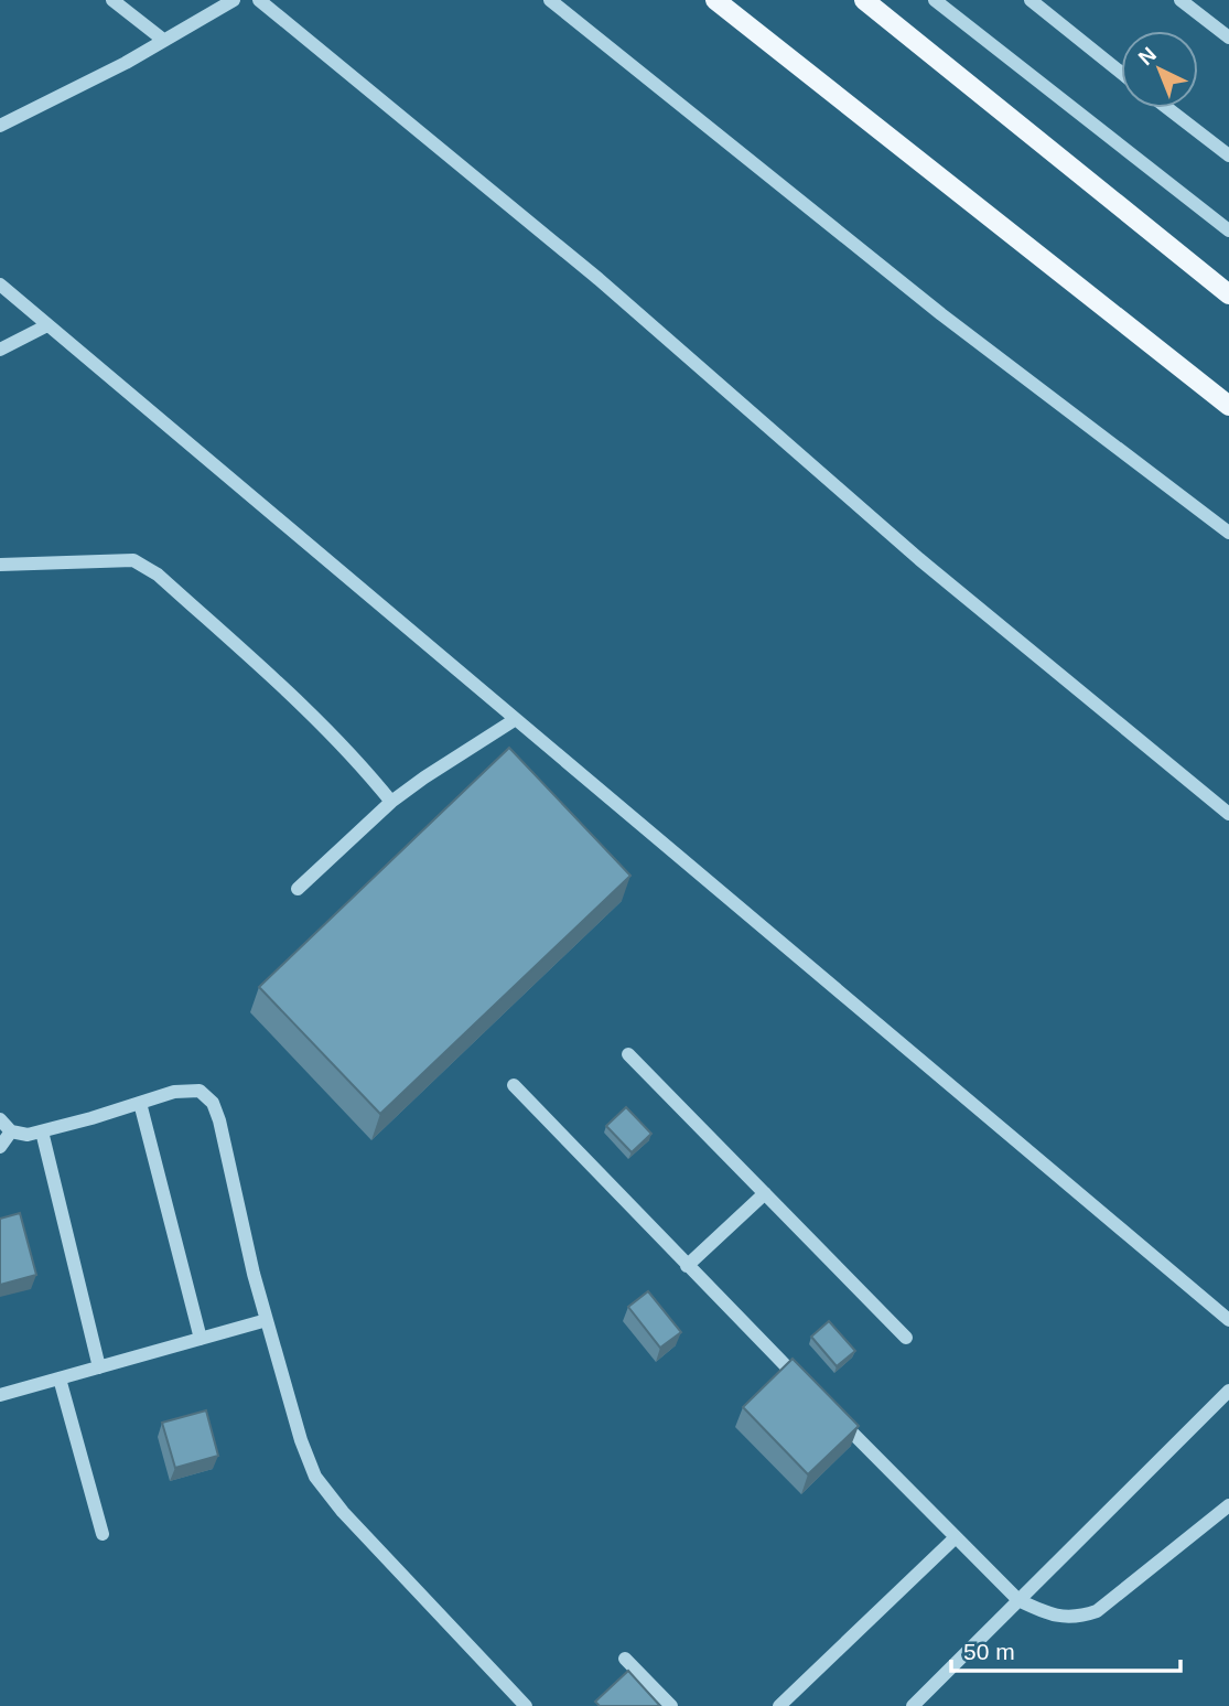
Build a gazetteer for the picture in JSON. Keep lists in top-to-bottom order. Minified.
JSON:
{"scale_bar":"50 m","north":"top left"}
